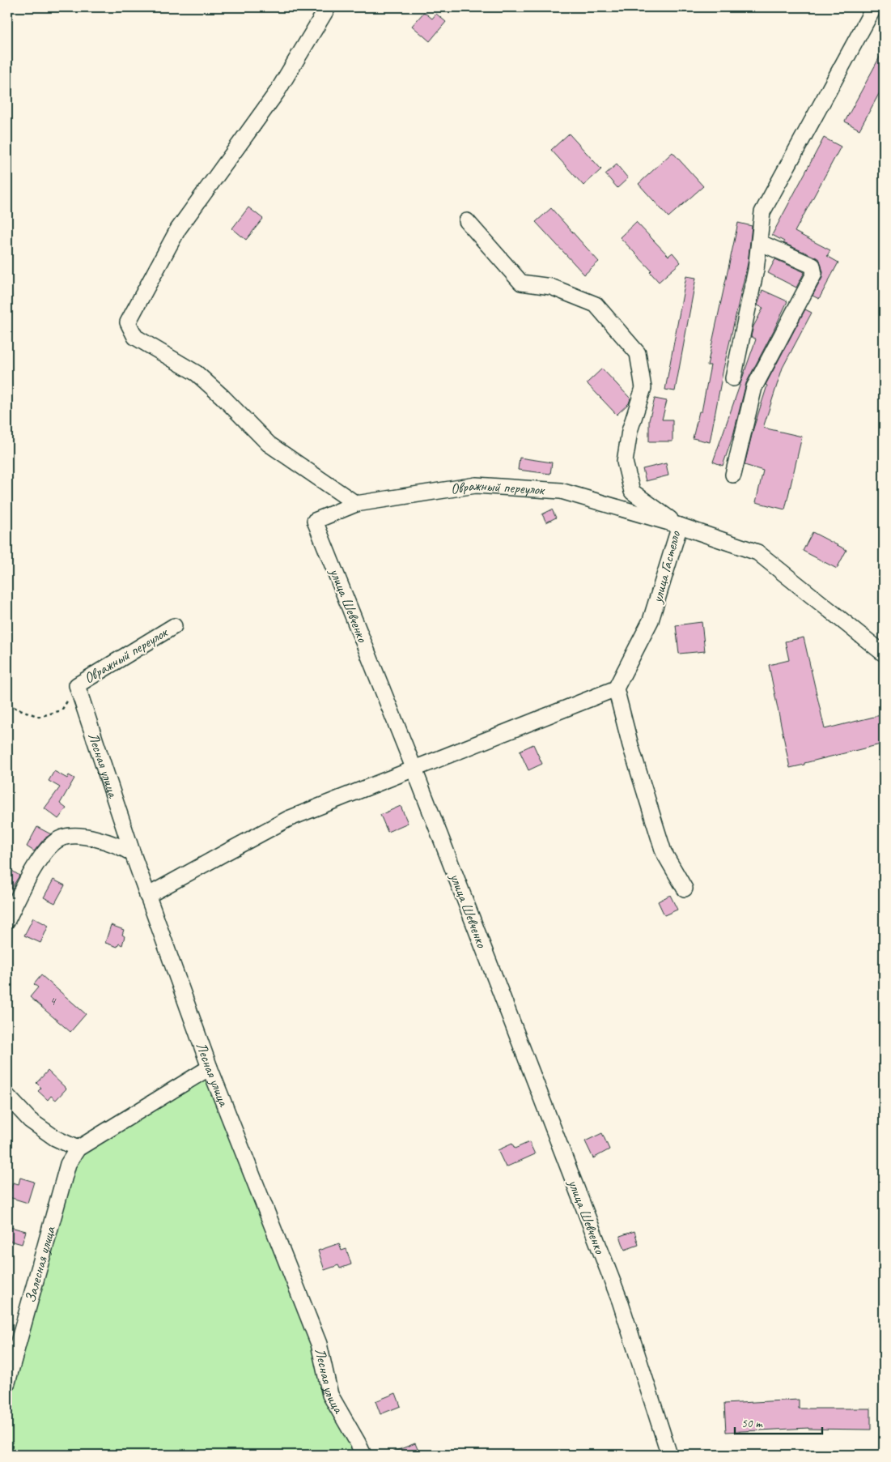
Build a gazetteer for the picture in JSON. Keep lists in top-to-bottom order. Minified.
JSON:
{"streets":{"street":["Овражный переулок","улица Гастелло","улица Шевченко","Лесная улица","Залесная улица"]},"crossings":[["Овражный переулок","улица Гастелло"],["Овражный переулок","улица Шевченко"],["Овражный переулок","Лесная улица"],["Лесная улица","Залесная улица"]],"house_numbers":["4"],"scale_bar":"50 m"}
